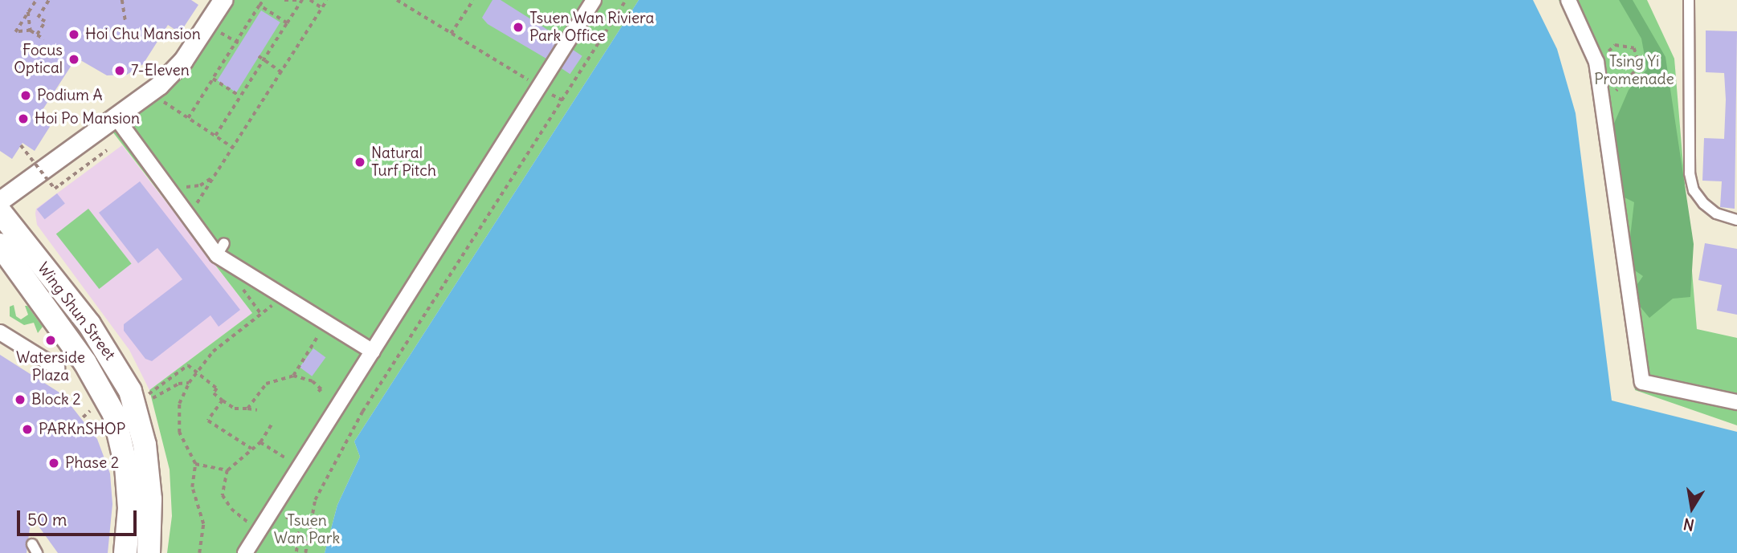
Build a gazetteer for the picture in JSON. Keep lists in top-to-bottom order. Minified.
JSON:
{"streets":{"street":["Wing Shun Street"]},"parks":["Tsing Yi Promenade","Tsuen Wan Park"],"places":["Tsuen Wan Riviera Park Office","Hoi Chu Mansion","Focus Optical","7-Eleven","Podium A","Hoi Po Mansion","Natural Turf Pitch","Waterside Plaza","Block 2","PARKnSHOP","Phase 2"],"scale_bar":"50 m","north":"bottom"}
